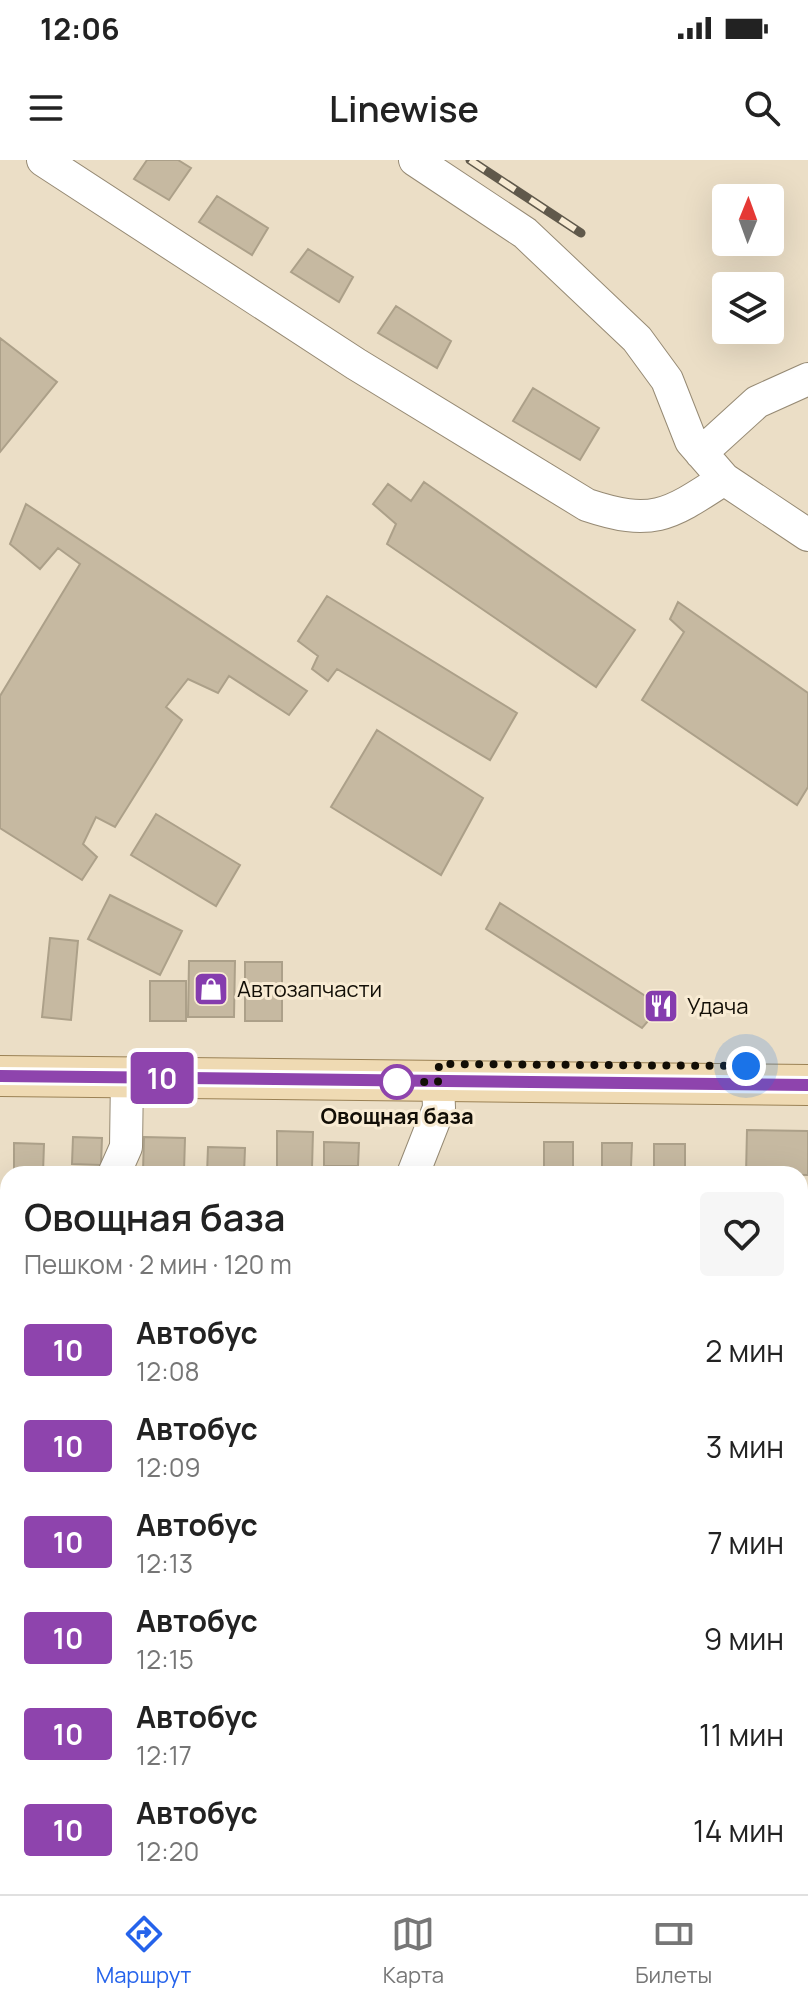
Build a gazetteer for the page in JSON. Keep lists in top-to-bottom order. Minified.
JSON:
{"places":{"shop":["Автозапчасти"],"restaurant":["Удача"],"other":["Овощная база"]},"lines":["bus line 10"],"north":"top","page":{"status":"12:06","header":"Linewise","on_map":"10","heading":["Овощная база","Пешком · 2 мин · 120 m"],"list":[{"mark":"10","name":"Автобус","note":"12:08","value":"2 мин"},{"mark":"10","name":"Автобус","note":"12:09","value":"3 мин"},{"mark":"10","name":"Автобус","note":"12:13","value":"7 мин"},{"mark":"10","name":"Автобус","note":"12:15","value":"9 мин"},{"mark":"10","name":"Автобус","note":"12:17","value":"11 мин"},{"mark":"10","name":"Автобус","note":"12:20","value":"14 мин"}],"tabs":["Маршрут","Карта","Билеты"]}}
